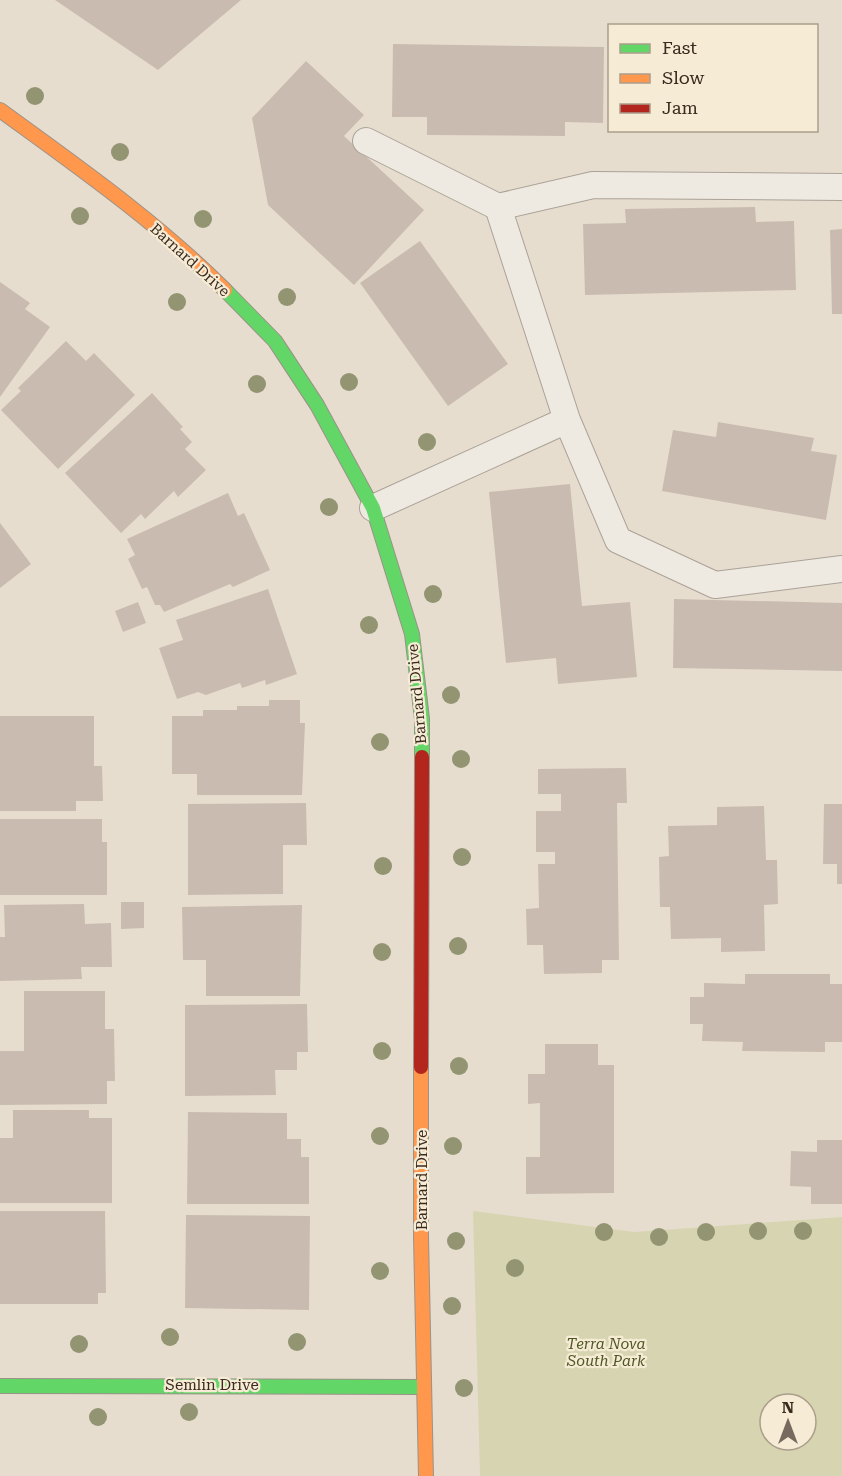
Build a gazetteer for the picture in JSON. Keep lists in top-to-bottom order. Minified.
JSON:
{"streets":{"street":["Barnard Drive","Semlin Drive"]},"crossings":[["Barnard Drive","Semlin Drive"]],"parks":["Terra Nova South Park"],"legend":["Fast","Slow","Jam"],"north":"top"}
